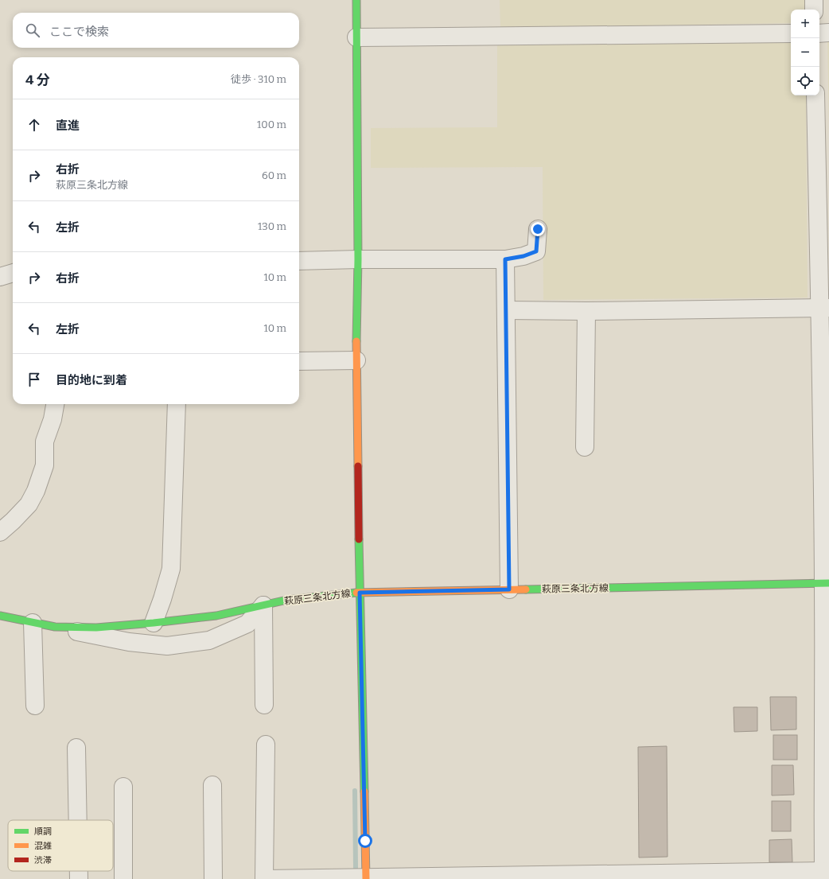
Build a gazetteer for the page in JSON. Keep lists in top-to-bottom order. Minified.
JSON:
{"streets":{"street":["萩原三条北方線"]},"legend":["順調","混雑","渋滞"],"page":{"map_buttons":["+","−"],"search":"ここで検索","heading":["4 分","徒歩 · 310 m"],"list":[["直進","100 m"],["右折","萩原三条北方線","60 m"],["左折","130 m"],["右折","10 m"],["左折","10 m"],"目的地に到着"]}}
